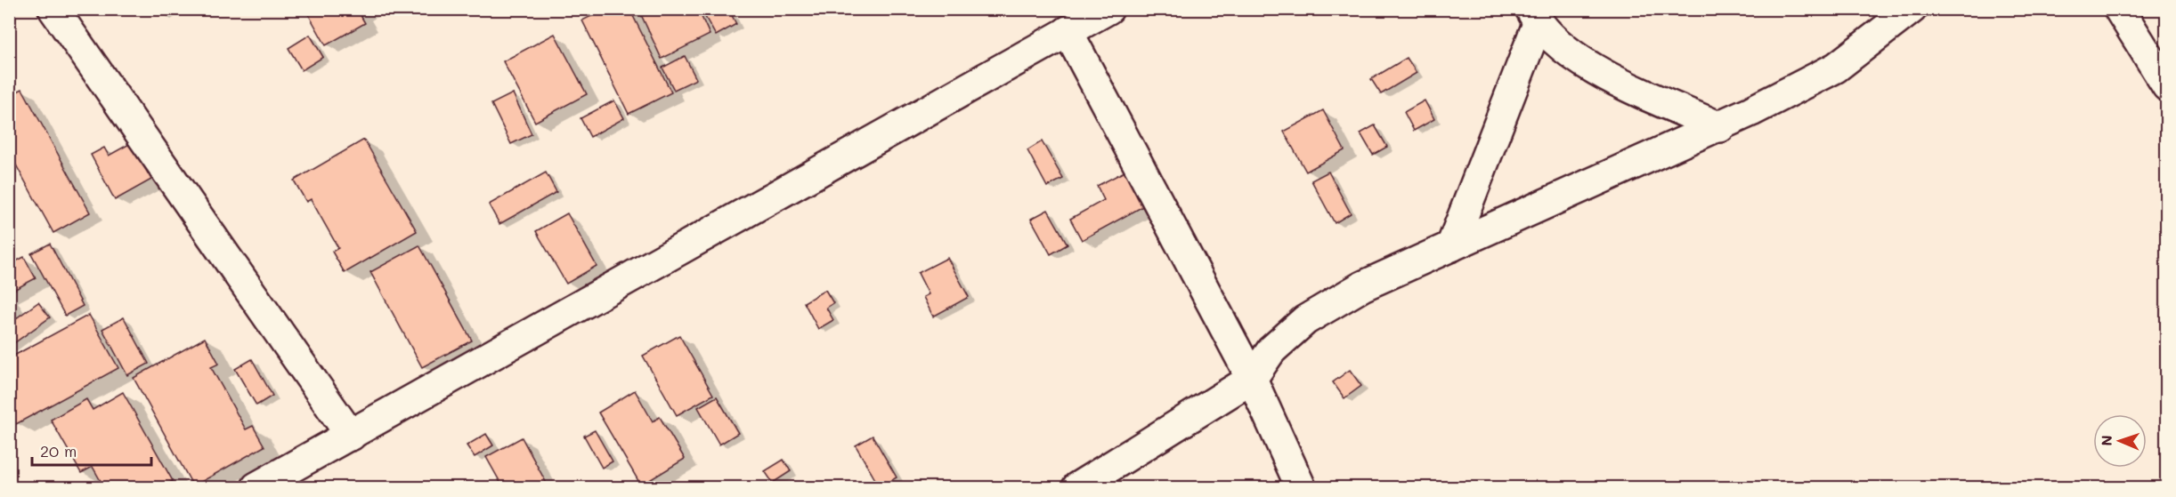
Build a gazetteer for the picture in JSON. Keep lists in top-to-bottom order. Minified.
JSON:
{"scale_bar":"20 m","north":"left"}
